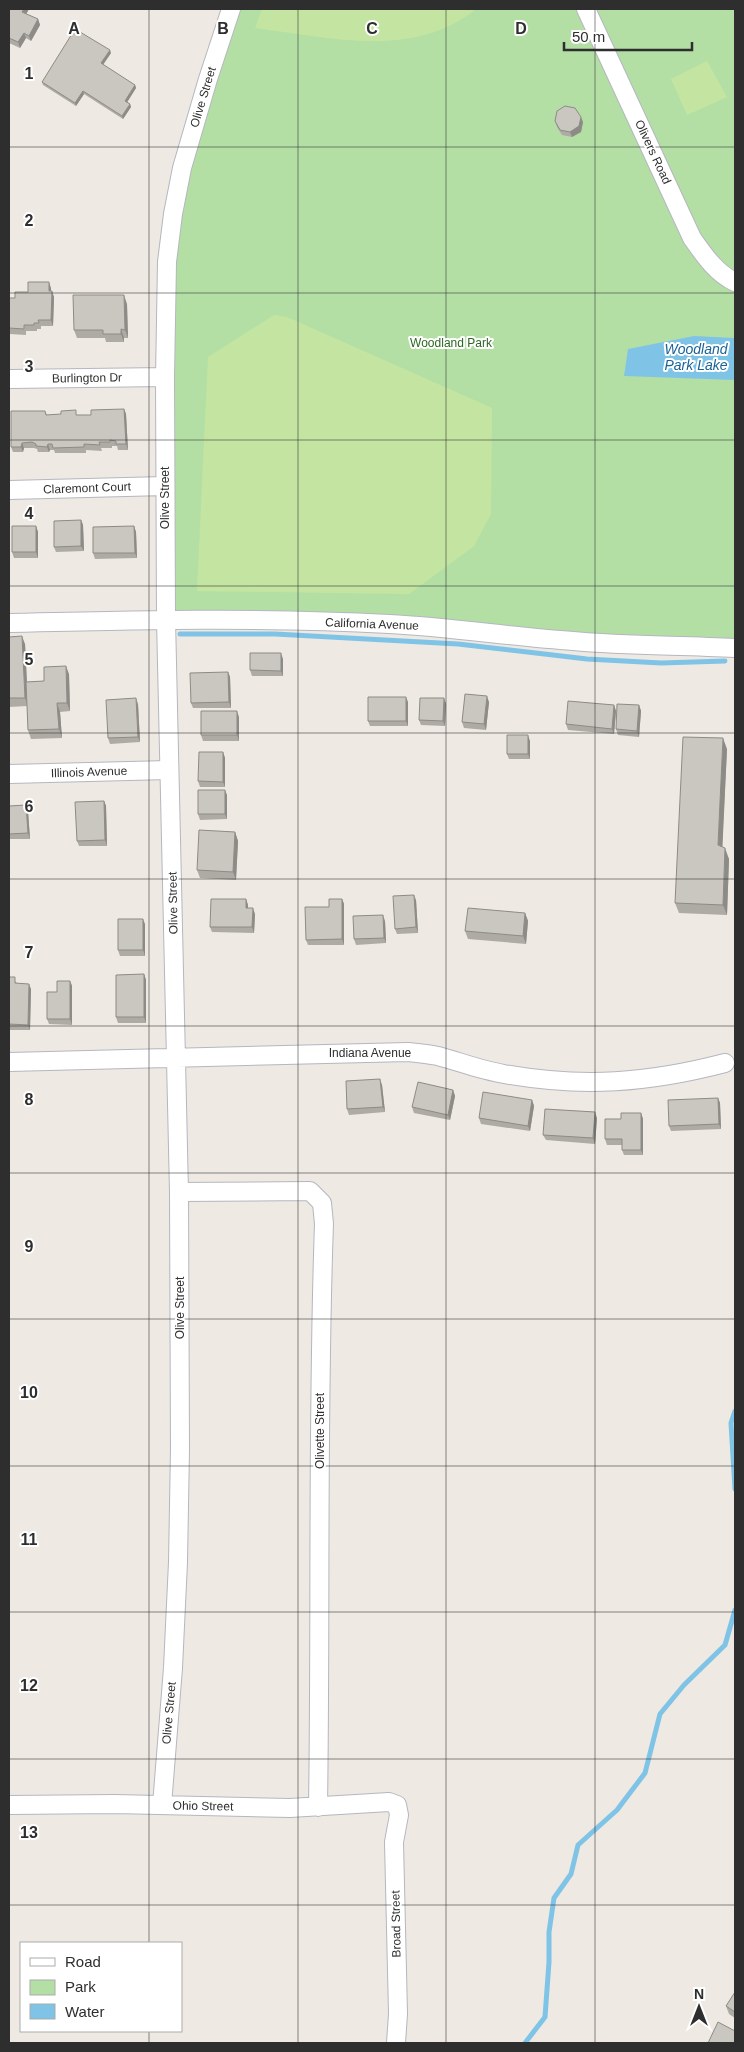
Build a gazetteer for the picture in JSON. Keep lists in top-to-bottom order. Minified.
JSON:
{"streets":{"street":["Olive Street","Olivers Road","Burlington Dr","Claremont Court","California Avenue","Illinois Avenue","Indiana Avenue","Olivette Street","Ohio Street","Broad Street"]},"crossings":[["Olive Street","Burlington Dr"],["Olive Street","Claremont Court"],["Olive Street","California Avenue"],["Olive Street","Illinois Avenue"],["Olive Street","Indiana Avenue"],["Olive Street","Olivette Street"],["Olive Street","Ohio Street"],["Olivette Street","Ohio Street"],["Ohio Street","Broad Street"]],"water":["Woodland Park Lake"],"parks":["Woodland Park"],"legend":["Road","Park","Water"],"scale_bar":"50 m","north":"top","grid":{"columns":["A","B","C","D"],"rows":["1","2","3","4","5","6","7","8","9","10","11","12","13"]}}
